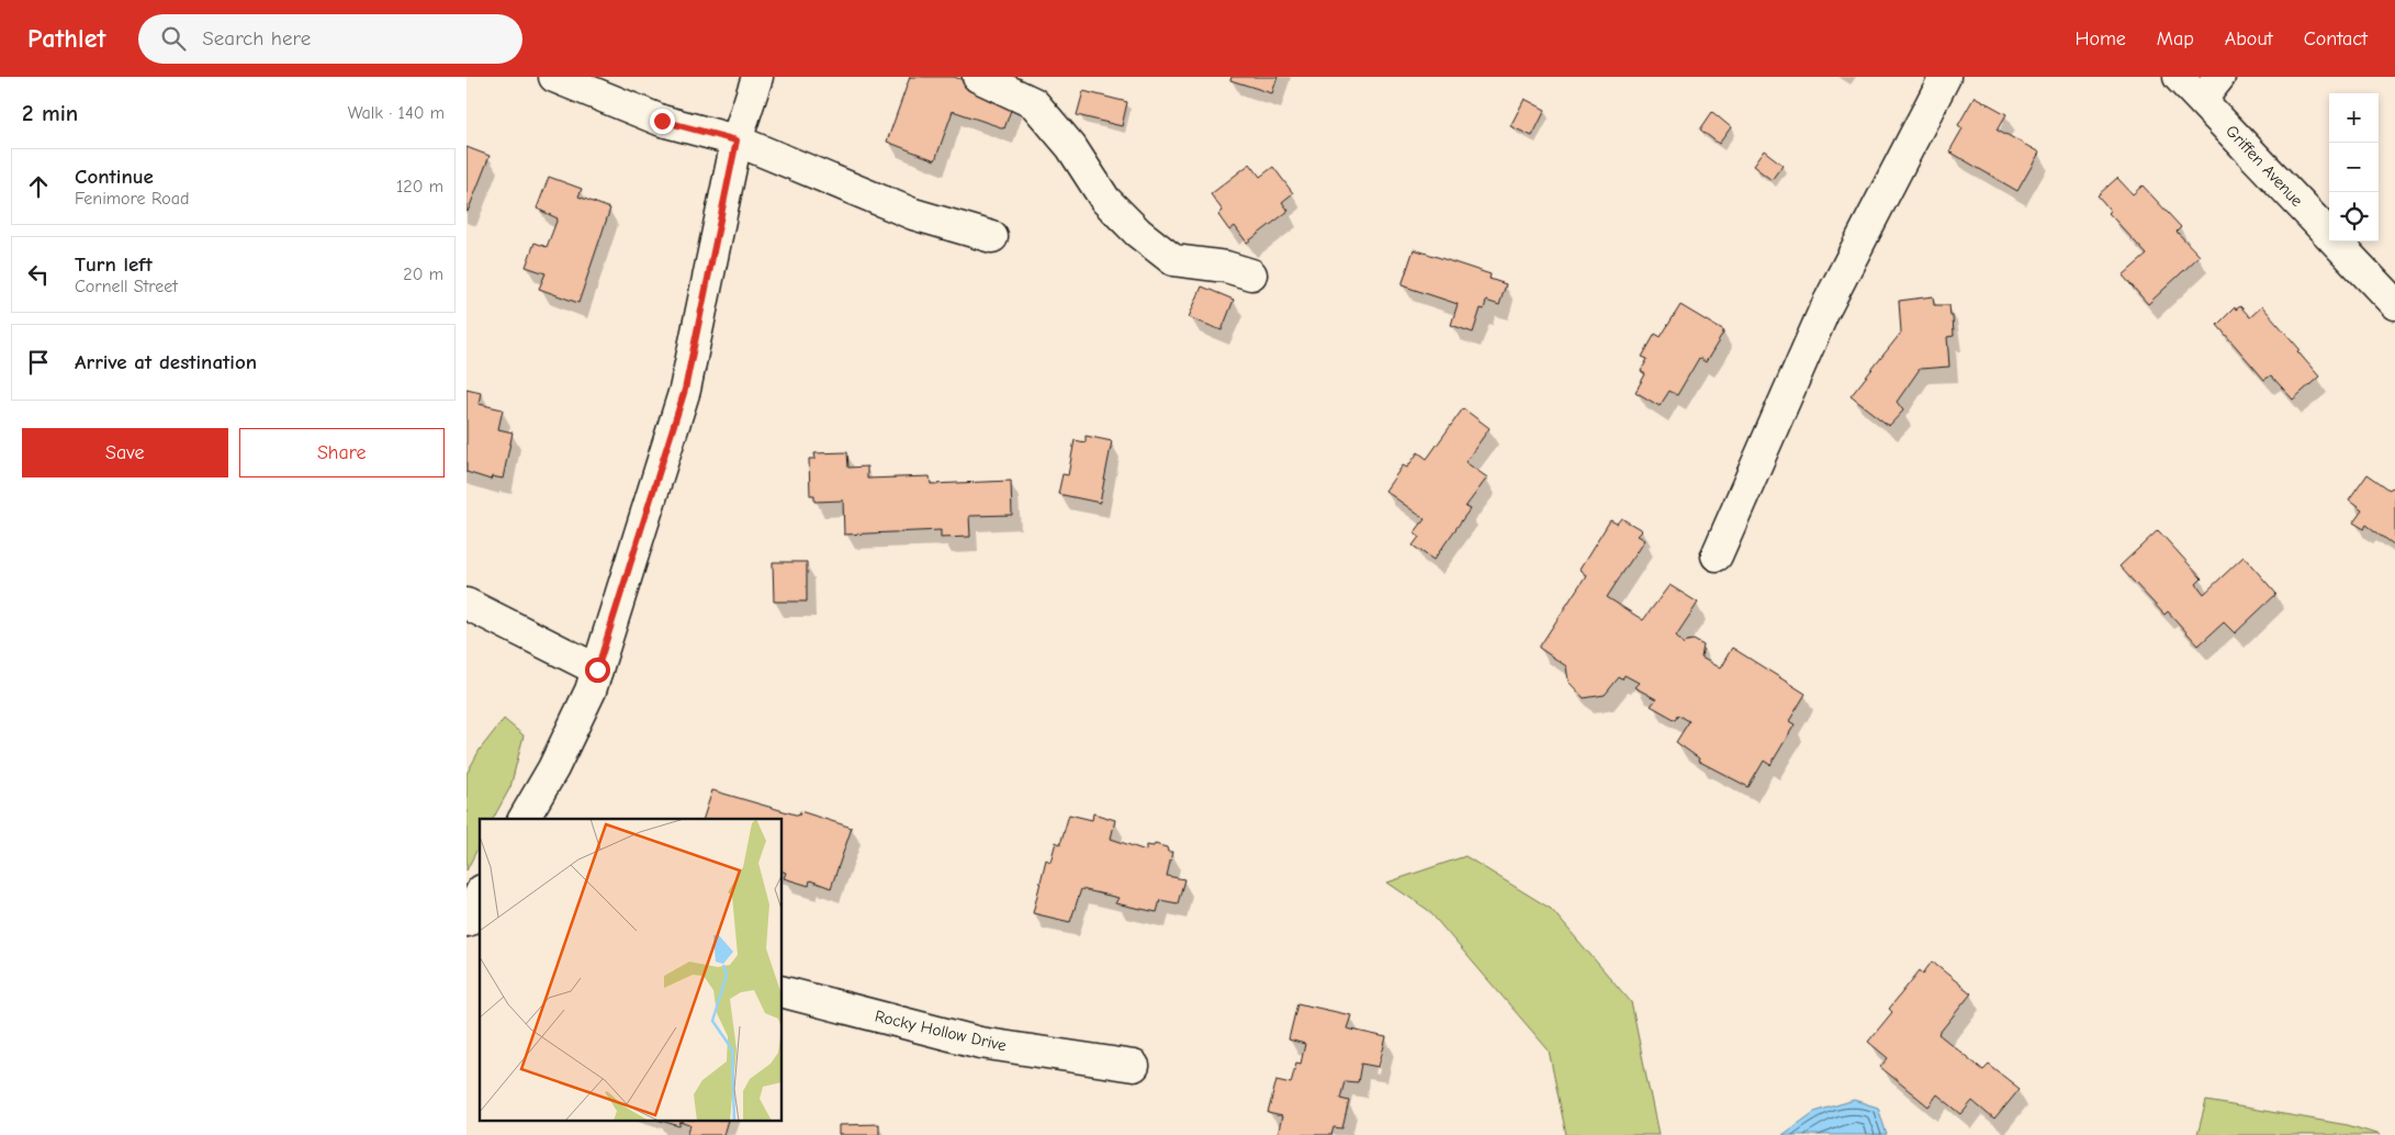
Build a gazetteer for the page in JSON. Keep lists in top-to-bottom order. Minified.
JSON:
{"streets":{"street":["Griffen Avenue","Rocky Hollow Drive"]},"page":{"header":"Pathlet","search":"Search here","nav":["Home","Map","About","Contact"],"heading":["2 min","Walk · 140 m"],"map_buttons":["+","−"],"list":[["Continue","Fenimore Road","120 m"],["Turn left","Cornell Street","20 m"],"Arrive at destination"],"buttons":["Save","Share"]}}
